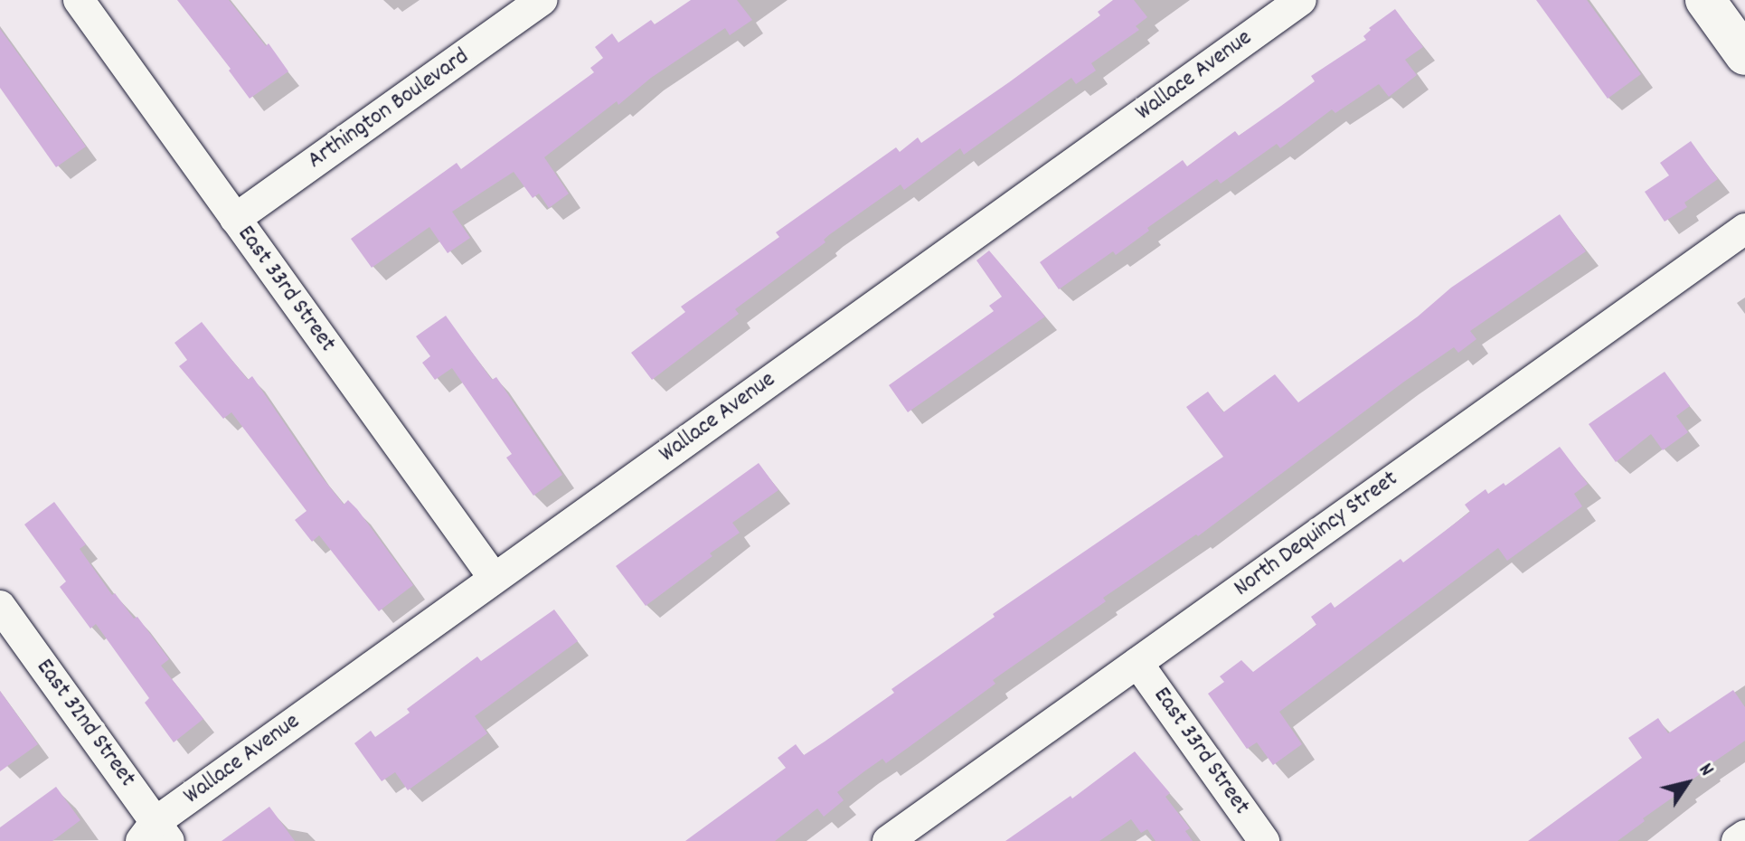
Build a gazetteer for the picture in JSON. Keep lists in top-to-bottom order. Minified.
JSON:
{"streets":{"street":["Wallace Avenue","Arthington Boulevard","East 33rd Street","North Dequincy Street","East 32nd Street"]},"crossings":[["Wallace Avenue","East 33rd Street"],["Wallace Avenue","East 32nd Street"],["Arthington Boulevard","East 33rd Street"],["East 33rd Street","North Dequincy Street"]],"north":"top right"}
